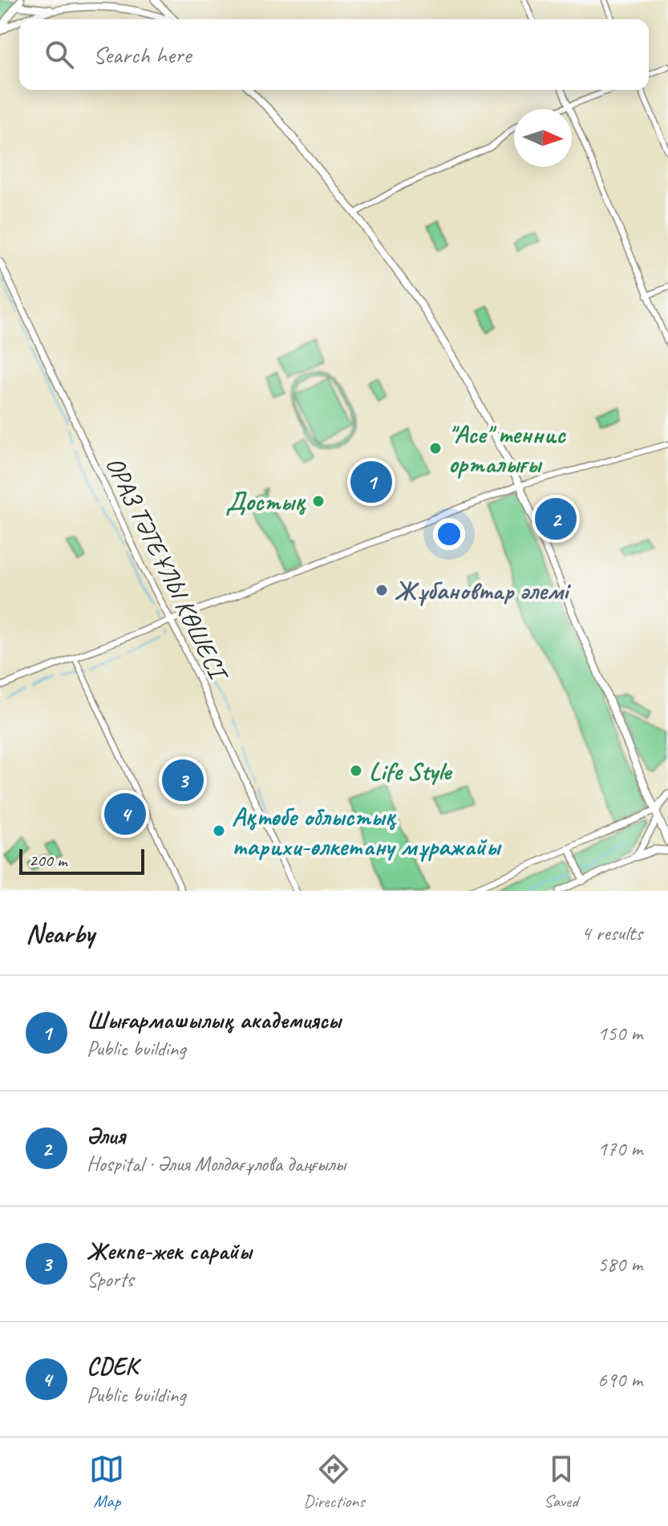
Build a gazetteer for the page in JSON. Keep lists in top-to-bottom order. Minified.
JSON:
{"streets":{"street":["ОРАЗ ТӘТЕҰЛЫ КӨШЕСІ"]},"places":["\"Ace\" теннис орталығы","Достық","Жұбановтар әлемі","Life Style","Ақтөбе облыстық тарихи-өлкетану мұражайы"],"scale_bar":"200 m","north":"right","page":{"search":"Search here","pins":["1","2","3","4"],"scale":"200 m","heading":["Nearby","4 results"],"list":[{"mark":"1","name":"Шығармашылық академиясы","note":"Public building","value":"150 m"},{"mark":"2","name":"Әлия","note":"Hospital · Әлия Молдағұлова даңғылы","value":"170 m"},{"mark":"3","name":"Жекпе-жек сарайы","note":"Sports","value":"580 m"},{"mark":"4","name":"CDEK","note":"Public building","value":"690 m"}],"nav":["Map","Directions","Saved"]}}
